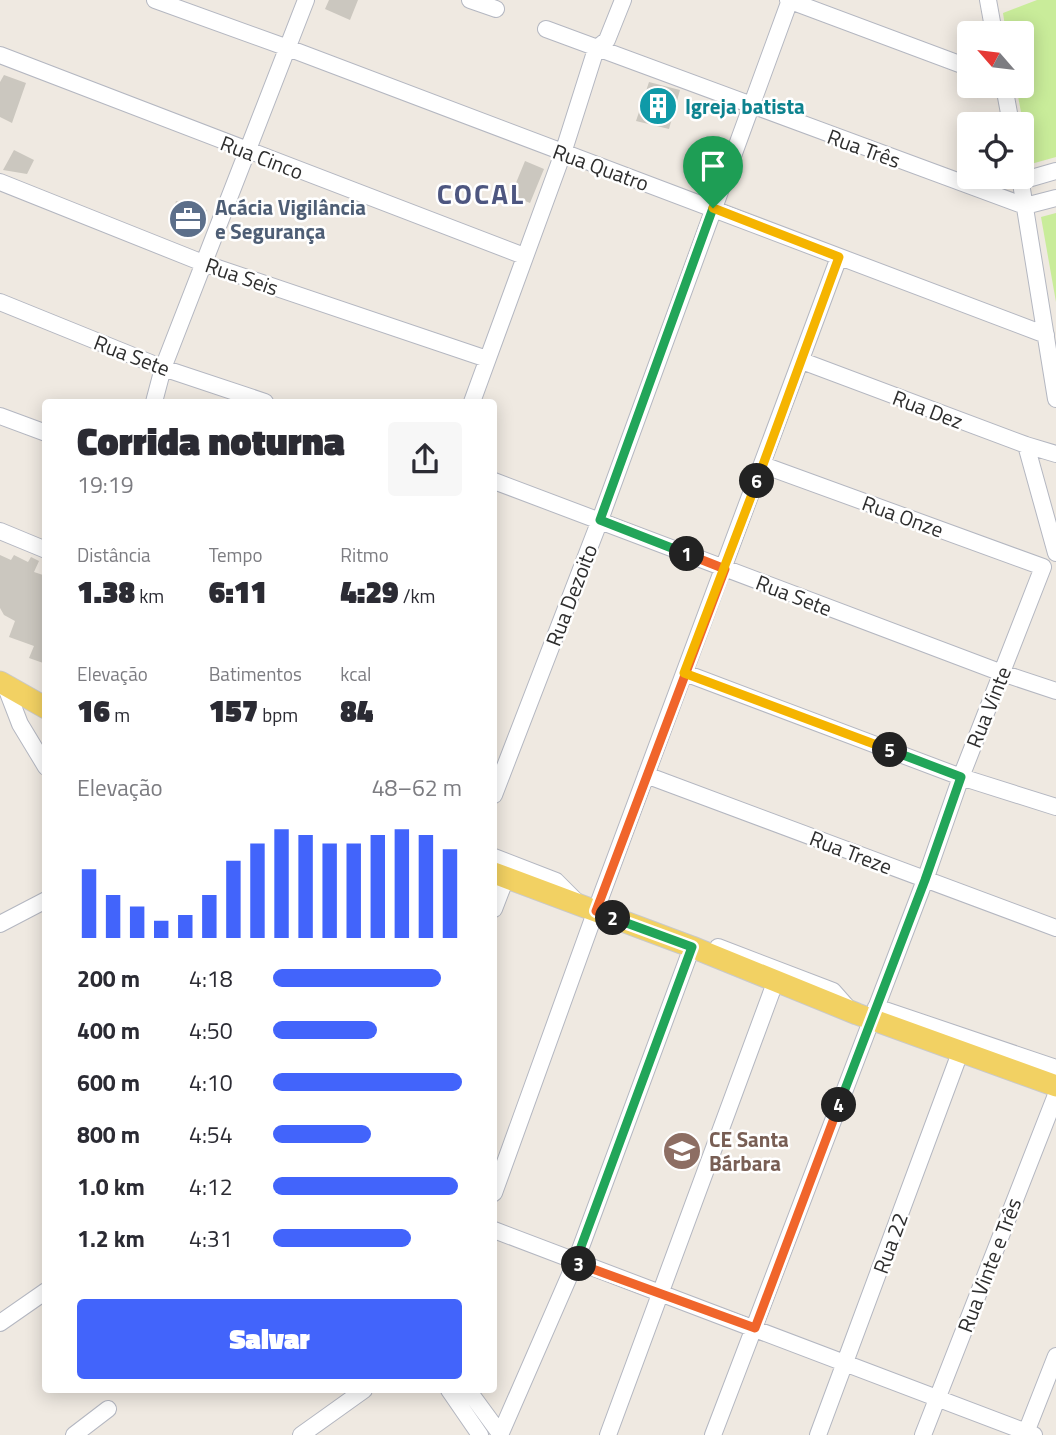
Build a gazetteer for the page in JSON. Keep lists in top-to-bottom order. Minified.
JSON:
{"streets":{"street":["Rua Três","Rua Cinco","Rua Quatro","Rua Seis","Rua Sete","Rua Dez","Rua Onze","Rua Dezoito","Rua Vinte","Rua Treze","Rua 22","Rua Vinte e Três"]},"crossings":[["Rua Três","Rua Dezoito"],["Rua Quatro","Rua Dezoito"],["Rua Sete","Rua Dezoito"],["Rua Sete","Rua Vinte"],["Rua Onze","Rua Vinte"],["Rua Vinte","Rua Treze"]],"districts":["COCAL"],"places":{"building":["Igreja batista"],"office":["Acácia Vigilância e Segurança"],"school or university":["CE Santa Bárbara"]},"north":"top left","page":{"heading":["Corrida noturna","19:19"],"pins":["6","1","5","2","4","3"],"stats":[["Distância","1.38 km"],["Tempo","6:11"],["Ritmo","4:29 /km"],["Elevação","16 m"],["Batimentos","157 bpm"],["kcal","84"]],"chart":["Elevação","48–62 m"],"list":[{"name":"200 m","note":"4:18"},{"name":"400 m","note":"4:50"},{"name":"600 m","note":"4:10"},{"name":"800 m","note":"4:54"},{"name":"1.0 km","note":"4:12"},{"name":"1.2 km","note":"4:31"}],"buttons":"Salvar"}}
